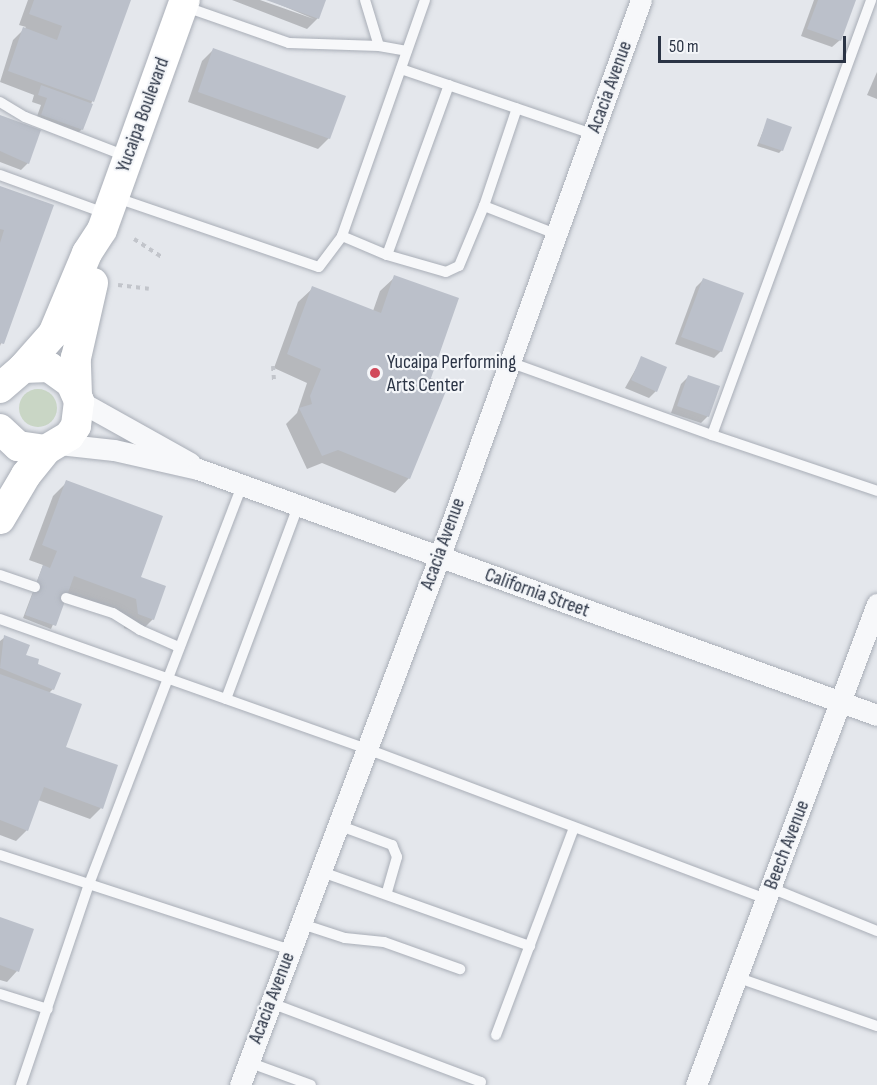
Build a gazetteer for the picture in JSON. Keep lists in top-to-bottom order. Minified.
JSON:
{"streets":{"main road":["Yucaipa Boulevard"],"street":["Acacia Avenue","California Street","Beech Avenue"]},"crossings":[["Acacia Avenue","California Street"],["Yucaipa Boulevard","California Street"],["California Street","Beech Avenue"]],"places":["Yucaipa Performing Arts Center"],"scale_bar":"50 m"}
